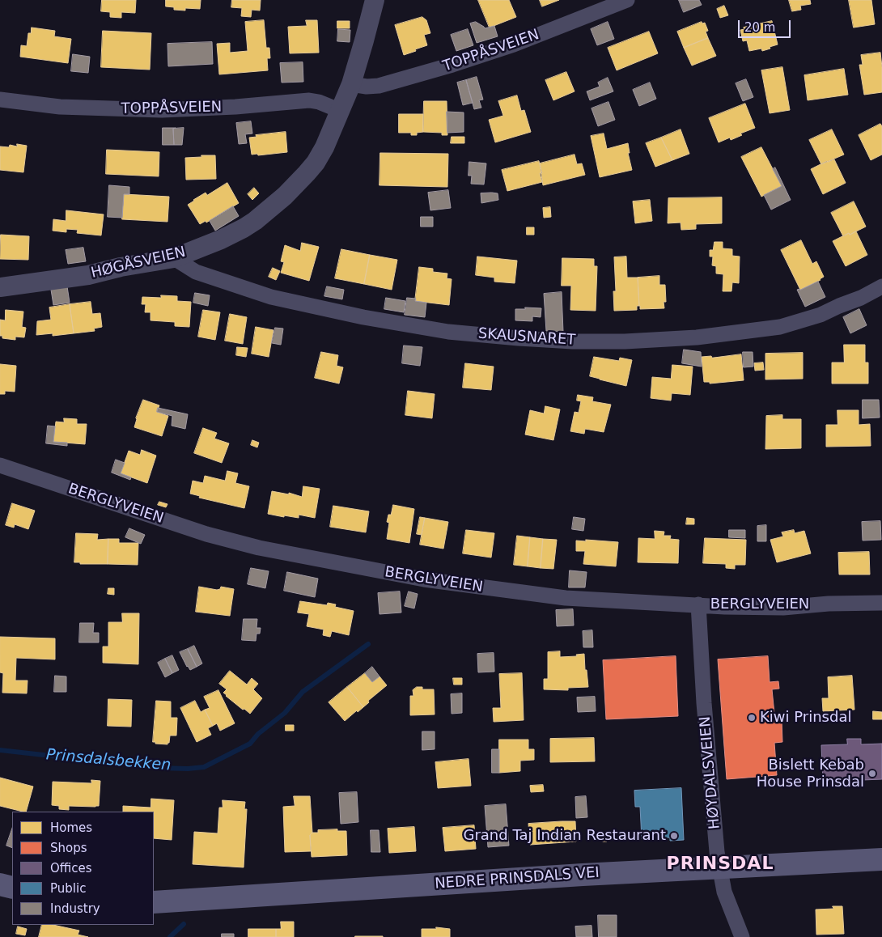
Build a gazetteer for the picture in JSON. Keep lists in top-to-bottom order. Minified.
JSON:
{"streets":{"main road":["NEDRE PRINSDALS VEI"],"street":["TOPPÅSVEIEN","HØGÅSVEIEN","SKAUSNARET","BERGLYVEIEN","HØYDALSVEIEN"]},"crossings":[["TOPPÅSVEIEN","HØGÅSVEIEN"],["HØGÅSVEIEN","SKAUSNARET"],["BERGLYVEIEN","HØYDALSVEIEN"],["HØYDALSVEIEN","NEDRE PRINSDALS VEI"]],"districts":["PRINSDAL"],"water":["Prinsdalsbekken"],"places":["Kiwi Prinsdal","Bislett Kebab House Prinsdal","Grand Taj Indian Restaurant"],"legend":["Homes","Shops","Offices","Public","Industry"],"scale_bar":"20 m"}
